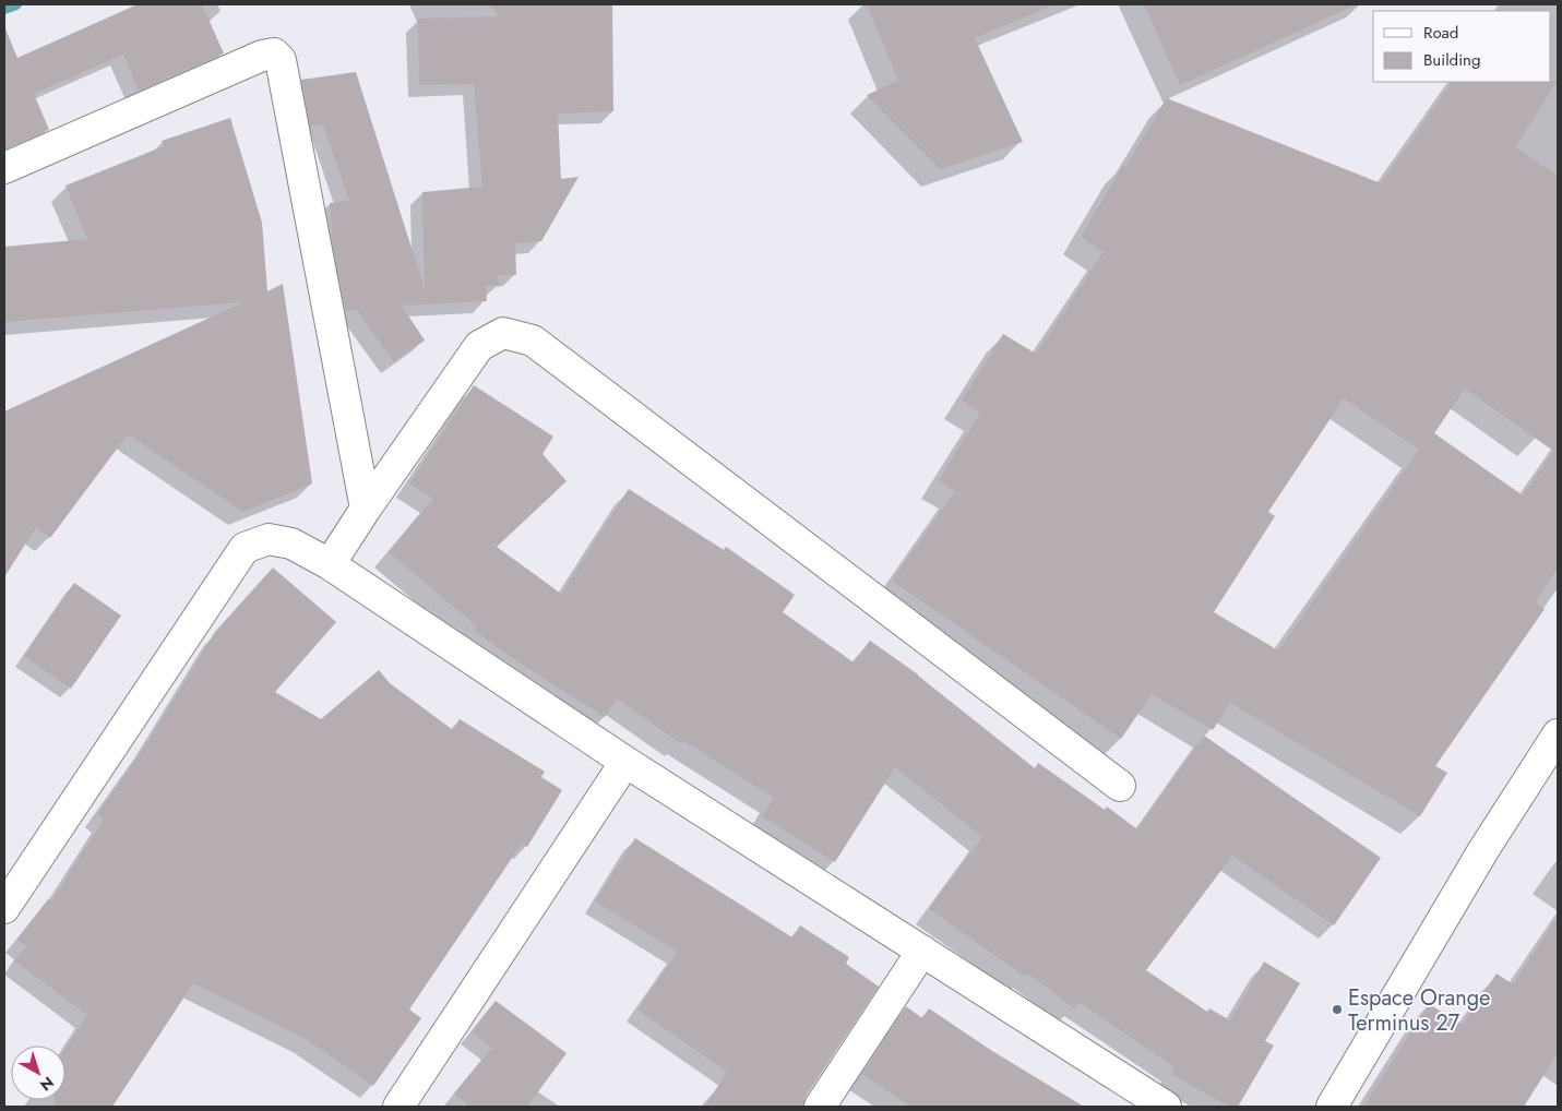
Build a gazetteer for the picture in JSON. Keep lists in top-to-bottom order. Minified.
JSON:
{"places":["Espace Orange Terminus 27"],"legend":["Road","Building"],"north":"bottom right"}
